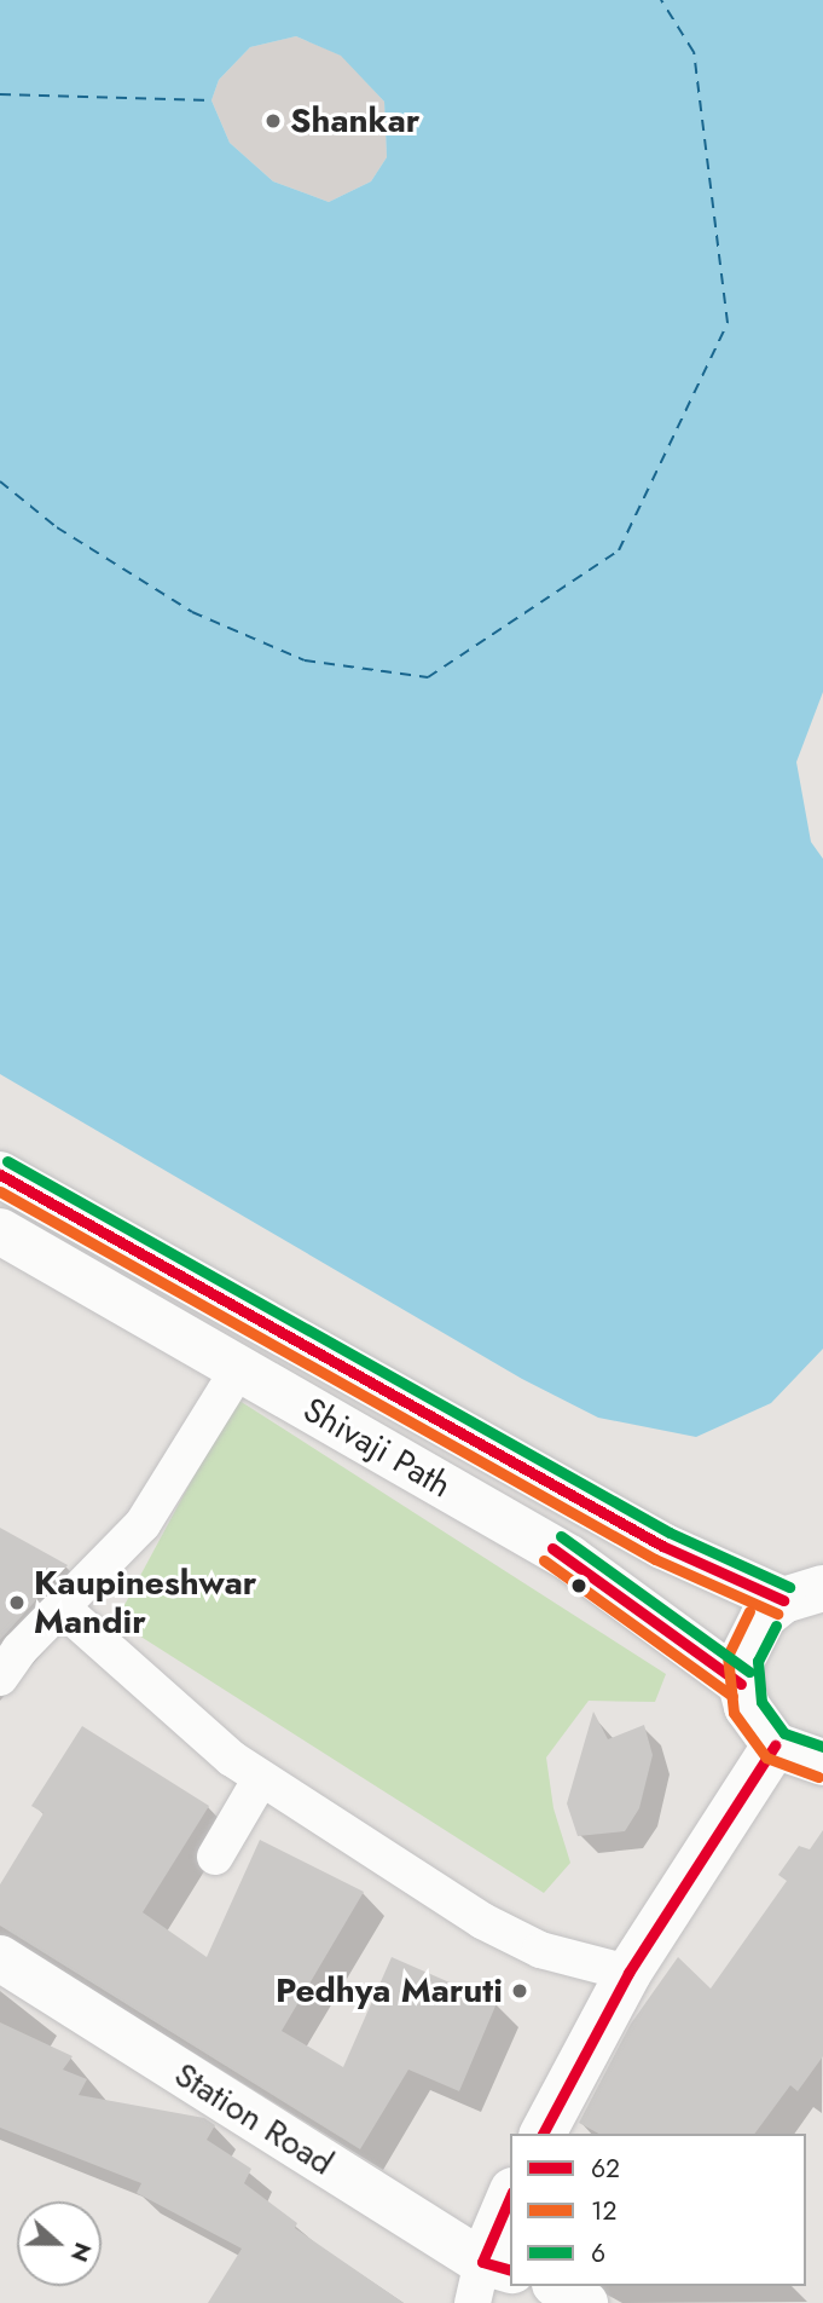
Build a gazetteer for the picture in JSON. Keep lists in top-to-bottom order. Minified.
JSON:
{"streets":{"main road":["Shivaji Path","Station Road"]},"places":["Shankar","Kaupineshwar Mandir","Pedhya Maruti"],"lines":["transit line 6","transit line 62","transit line 12"],"legend":["62","12","6"],"north":"right"}
